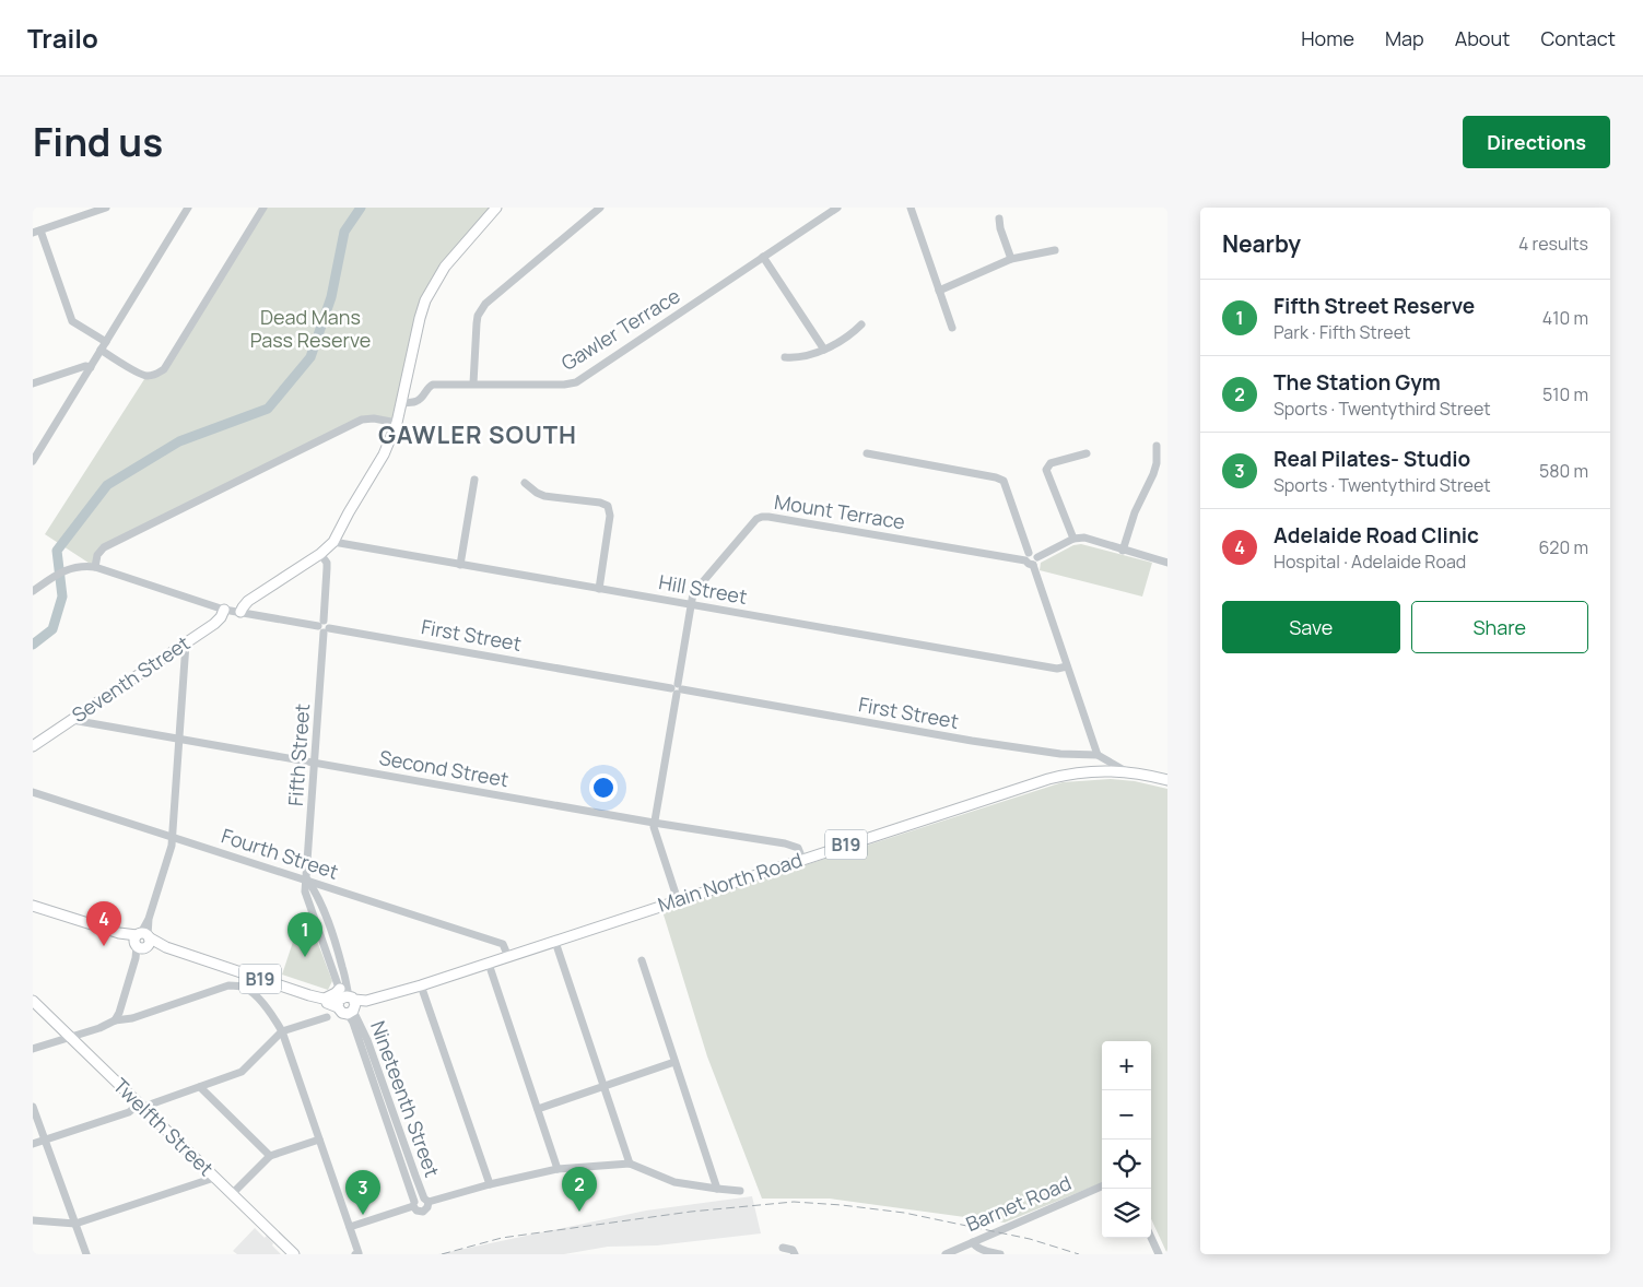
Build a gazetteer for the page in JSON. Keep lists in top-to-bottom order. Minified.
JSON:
{"streets":{"main road":["Seventh Street","B19","Main North Road","Twelfth Street"],"street":["Gawler Terrace","Mount Terrace","Hill Street","First Street","Fifth Street","Second Street","Fourth Street","Nineteenth Street","Barnet Road"]},"crossings":[["Mount Terrace","Hill Street"],["Mount Terrace","First Street"],["Mount Terrace","Second Street"],["First Street","Seventh Street"],["First Street","Fifth Street"],["First Street","Main North Road"],["Seventh Street","Second Street"],["Fifth Street","Second Street"],["Fifth Street","B19"],["Fifth Street","Fourth Street"],["Fifth Street","Nineteenth Street"],["Second Street","Main North Road"],["B19","Main North Road"],["B19","Nineteenth Street"],["Fourth Street","Main North Road"]],"districts":["GAWLER SOUTH"],"parks":["Dead Mans Pass Reserve"],"page":{"header":"Trailo","nav":["Home","Map","About","Contact"],"title":"Find us","buttons":["Directions",["Save","Share"]],"heading":["Nearby","4 results"],"list":[{"mark":"1","name":"Fifth Street Reserve","note":"Park · Fifth Street","value":"410 m"},{"mark":"2","name":"The Station Gym","note":"Sports · Twentythird Street","value":"510 m"},{"mark":"3","name":"Real Pilates- Studio","note":"Sports · Twentythird Street","value":"580 m"},{"mark":"4","name":"Adelaide Road Clinic","note":"Hospital · Adelaide Road","value":"620 m"}],"pins":["4","1","2","3"],"map_buttons":["+","−"]}}
